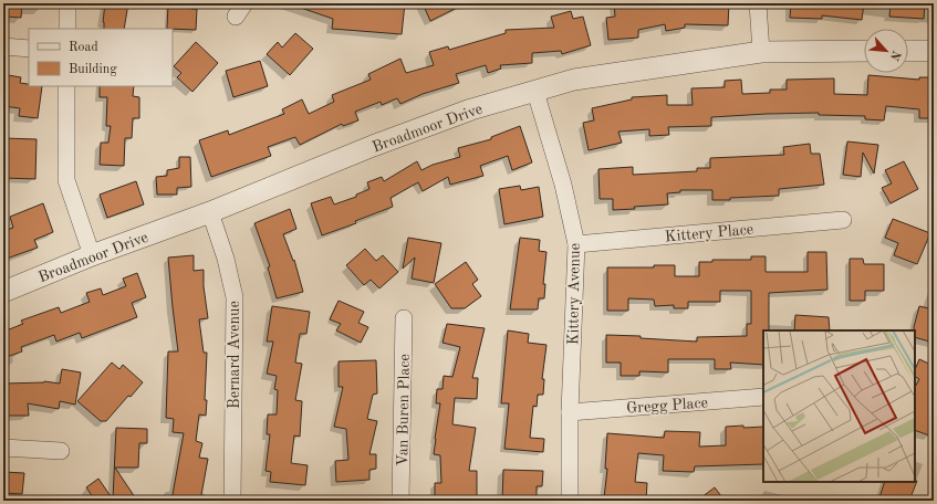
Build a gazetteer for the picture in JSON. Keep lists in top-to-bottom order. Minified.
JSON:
{"streets":{"street":["Broadmoor Drive","Kittery Place","Kittery Avenue","Bernard Avenue","Gregg Place","Van Buren Place"]},"crossings":[["Broadmoor Drive","Kittery Avenue"],["Broadmoor Drive","Bernard Avenue"],["Kittery Place","Kittery Avenue"],["Kittery Avenue","Gregg Place"]],"legend":["Road","Building"],"north":"bottom right"}
